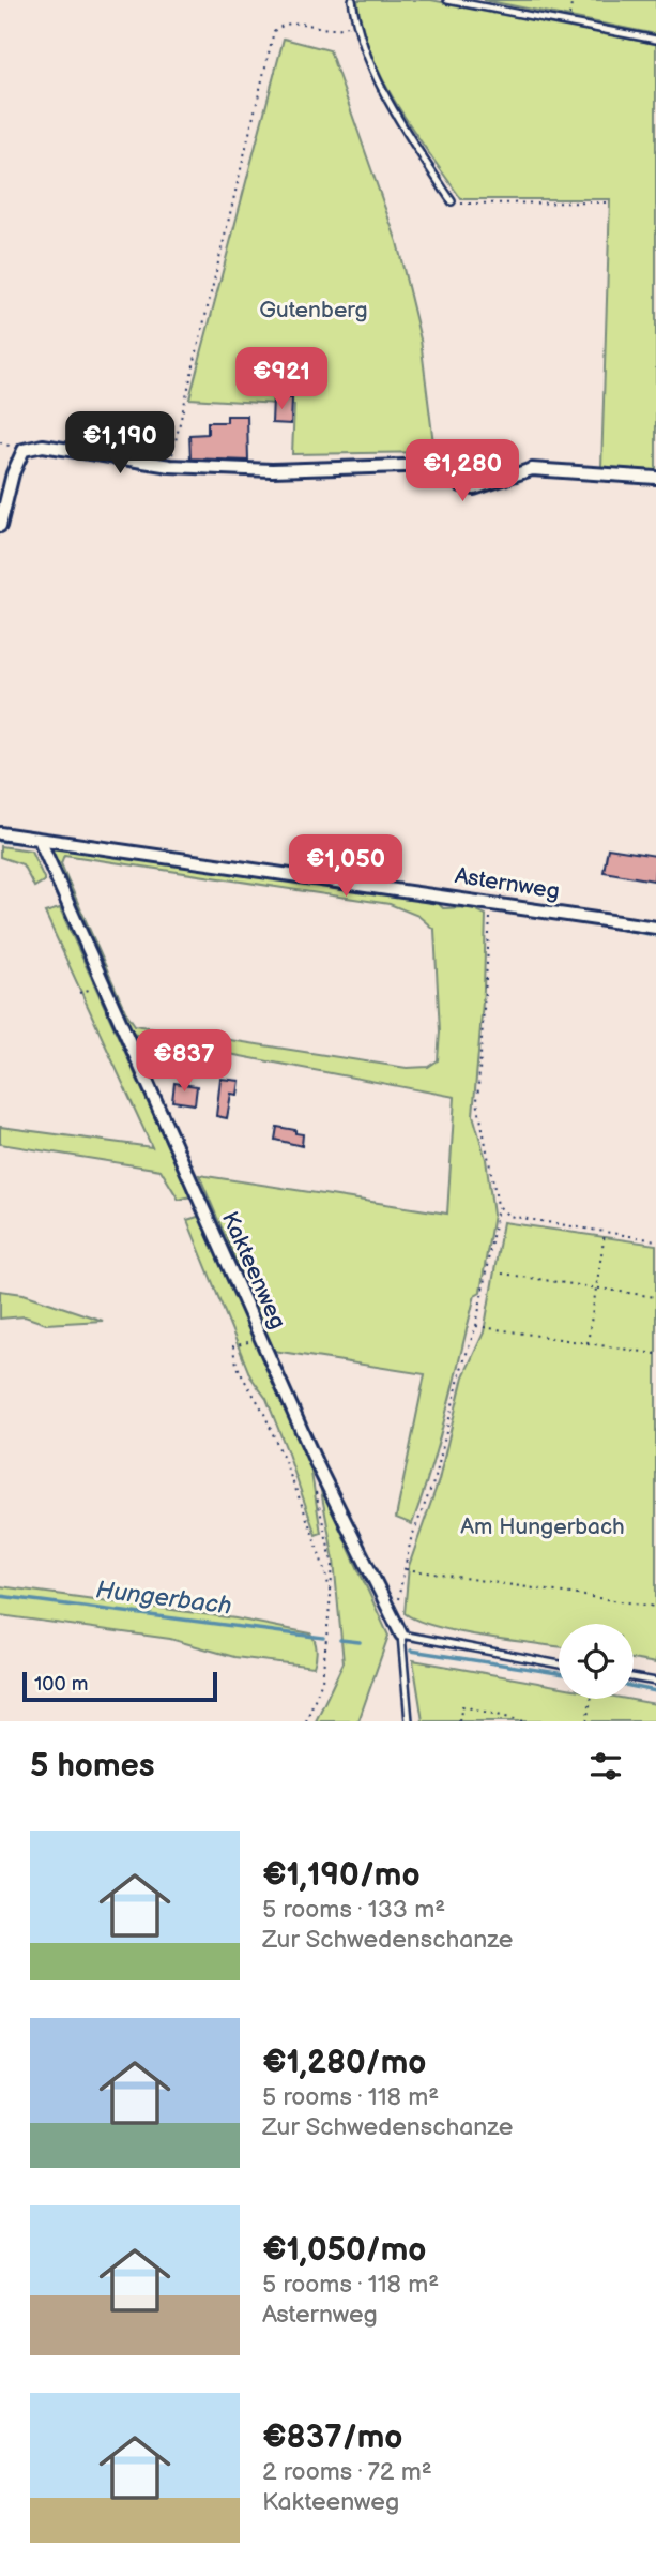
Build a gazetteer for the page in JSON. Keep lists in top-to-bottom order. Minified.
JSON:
{"streets":{"street":["Asternweg","Kakteenweg"]},"crossings":[["Asternweg","Kakteenweg"]],"water":["Hungerbach"],"parks":["Gutenberg","Am Hungerbach"],"scale_bar":"100 m","page":{"price":["€921","€1,190","€1,280","€1,050","€837"],"scale":"100 m","heading":"5 homes","list":[{"name":"€1,190/mo","note":"5 rooms · 133 m² · Zur Schwedenschanze"},{"name":"€1,280/mo","note":"5 rooms · 118 m² · Zur Schwedenschanze"},{"name":"€1,050/mo","note":"5 rooms · 118 m² · Asternweg"},{"name":"€837/mo","note":"2 rooms · 72 m² · Kakteenweg"}]}}
